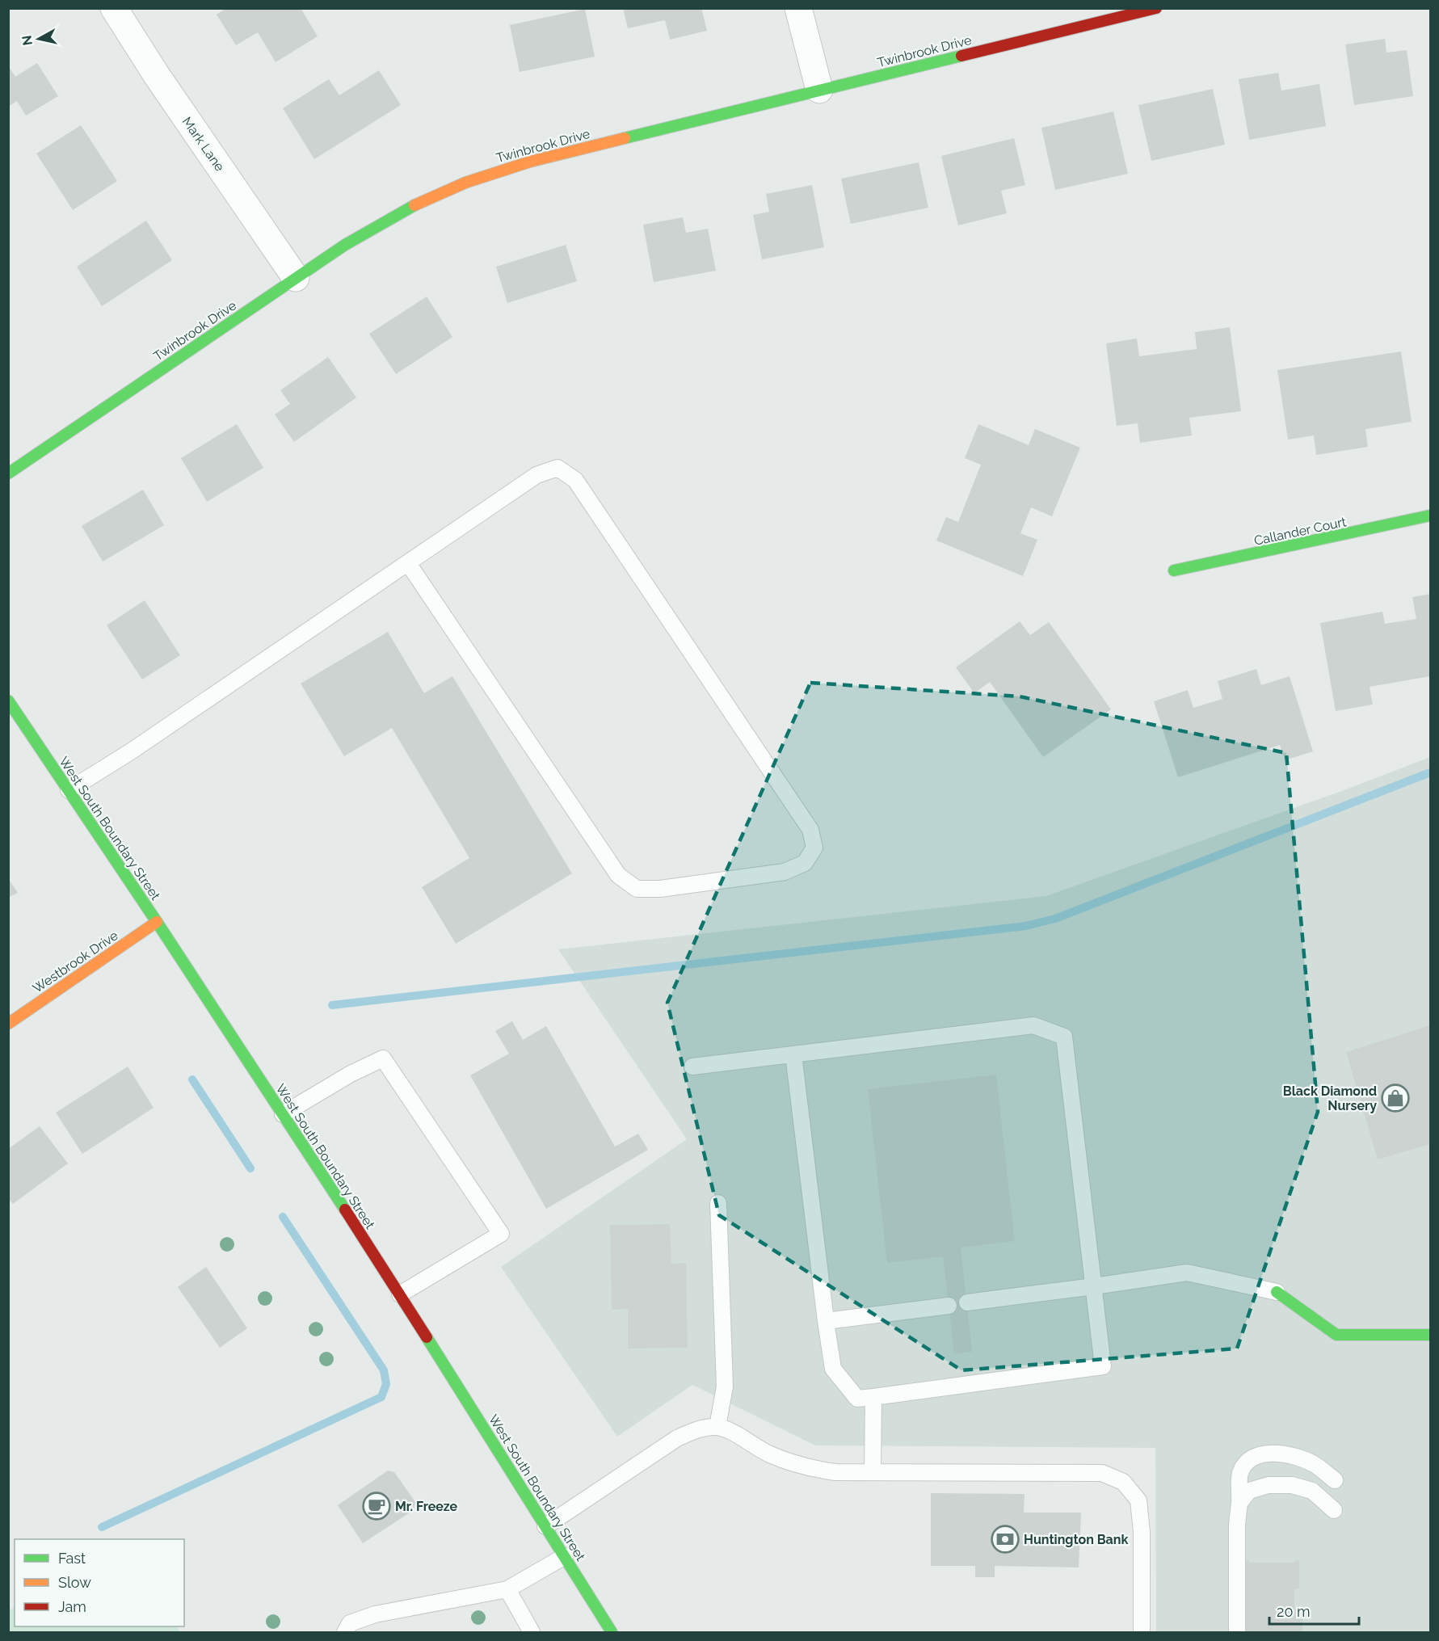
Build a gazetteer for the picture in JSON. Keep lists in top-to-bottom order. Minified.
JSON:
{"streets":{"street":["Twinbrook Drive","Mark Lane","Callander Court","West South Boundary Street","Westbrook Drive"]},"crossings":[["Twinbrook Drive","Mark Lane"],["West South Boundary Street","Westbrook Drive"]],"places":{"shop":["Black Diamond Nursery"],"cafe":["Mr. Freeze"],"bank":["Huntington Bank"]},"legend":["Fast","Slow","Jam"],"scale_bar":"20 m","north":"left"}
